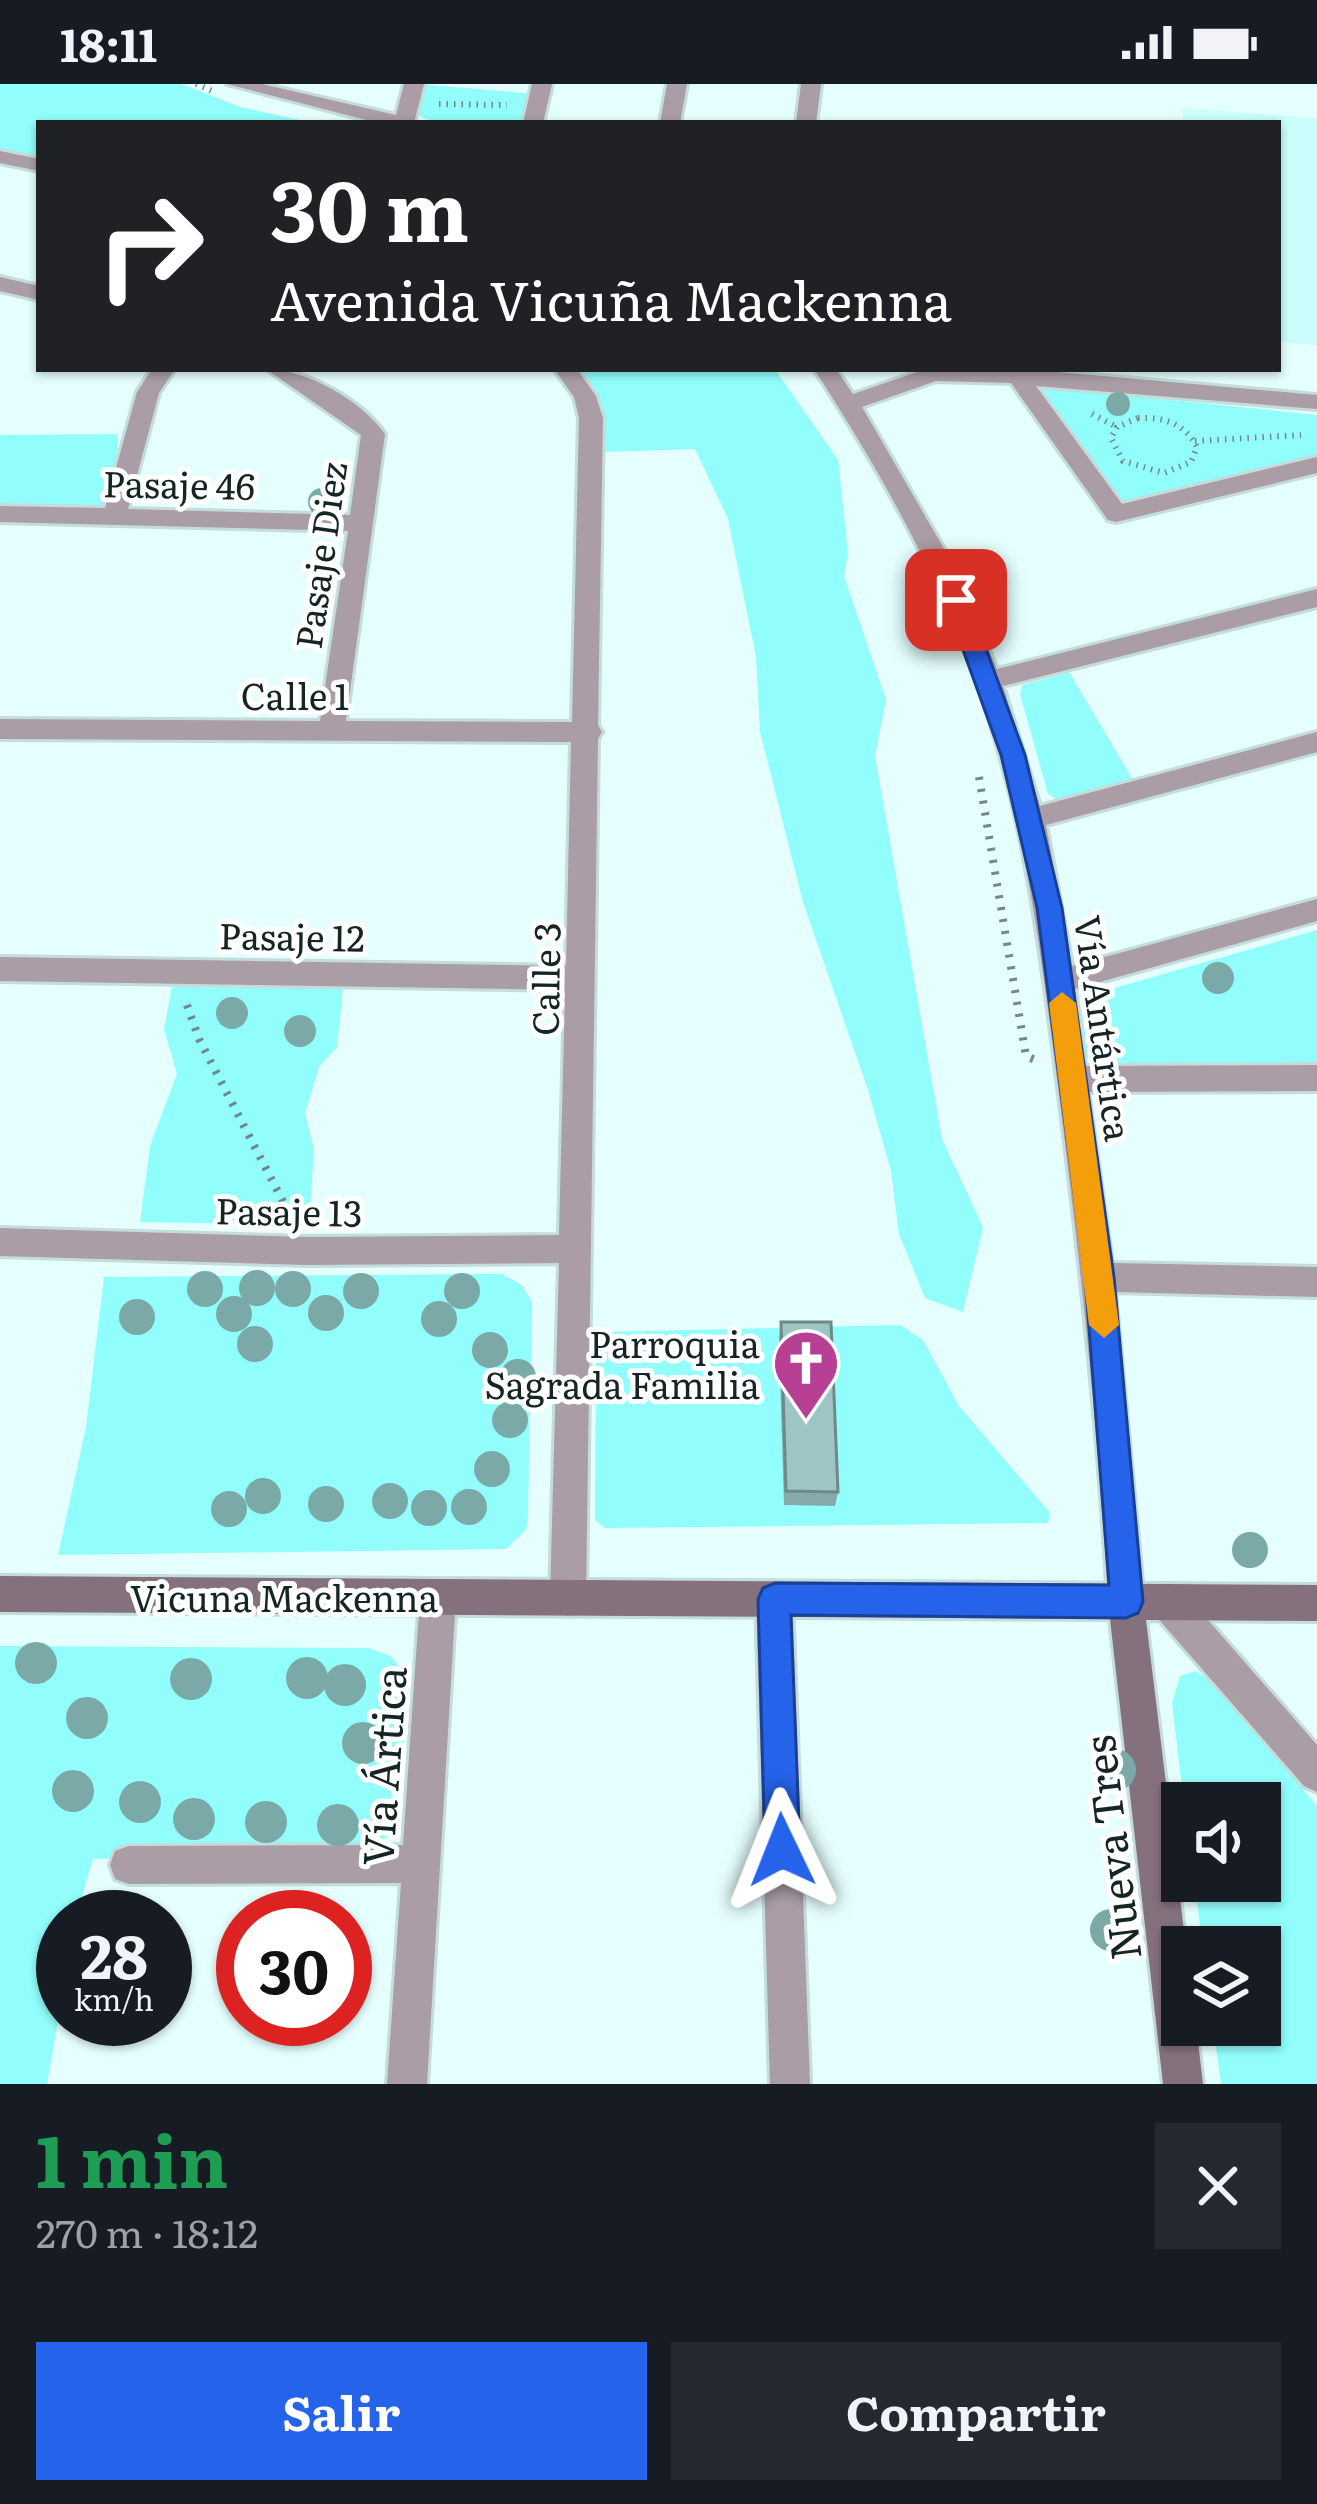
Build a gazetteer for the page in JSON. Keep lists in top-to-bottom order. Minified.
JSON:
{"streets":{"street":["Pasaje 46","Pasaje Diez","Calle 1","Pasaje 12","Calle 3","Vía Antártica","Pasaje 13","Vicuna Mackenna","Vía Ártica","Nueva Tres"]},"crossings":[["Pasaje 46","Pasaje Diez"],["Pasaje Diez","Calle 1"],["Calle 1","Calle 3"],["Pasaje 12","Calle 3"],["Calle 3","Pasaje 13"],["Calle 3","Vicuna Mackenna"],["Vía Antártica","Vicuna Mackenna"],["Vía Antártica","Nueva Tres"],["Vicuna Mackenna","Vía Ártica"],["Vicuna Mackenna","Nueva Tres"]],"places":{"church":["Parroquia Sagrada Familia"]},"page":{"status":"18:11","turn":["30 m","Avenida Vicuña Mackenna"],"speed":"28 km/h","limit":"30","heading":["1 min","270 m · 18:12"],"buttons":["Salir","Compartir"]}}
